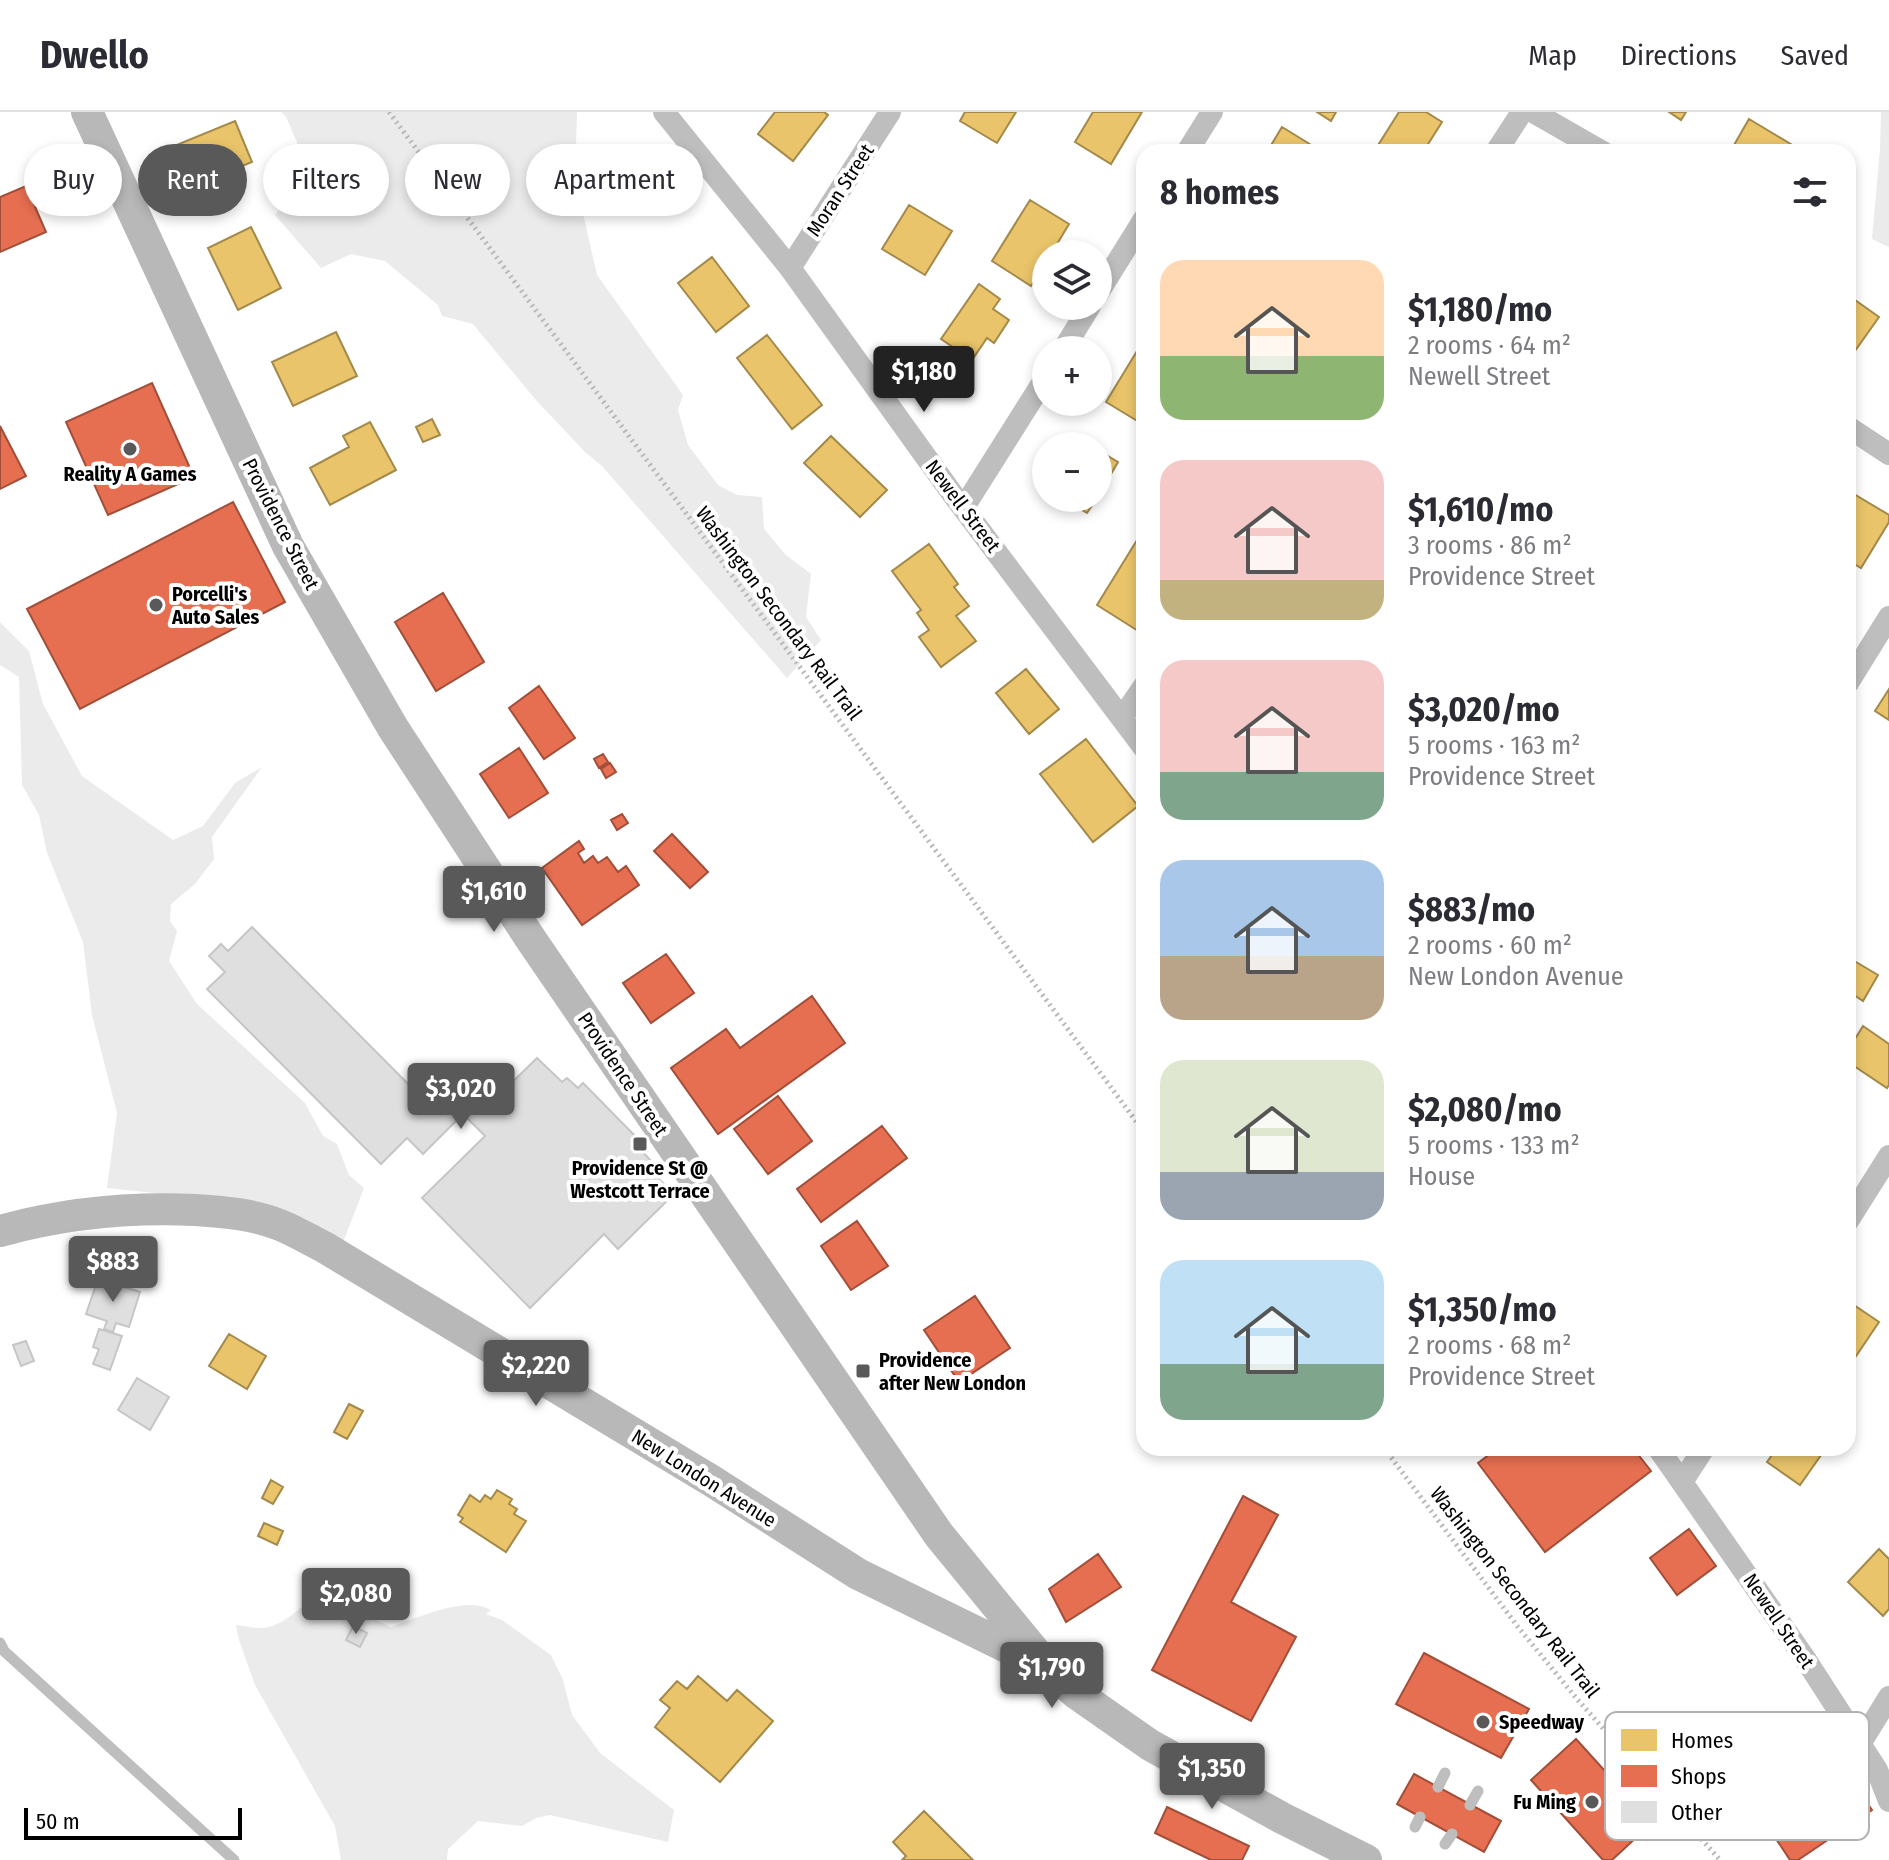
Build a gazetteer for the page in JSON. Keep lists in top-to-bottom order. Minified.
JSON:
{"streets":{"main road":["Providence Street","New London Avenue"],"street":["Moran Street","Newell Street"],"path":["Washington Secondary Rail Trail"]},"crossings":[["Moran Street","Newell Street"],["Providence Street","New London Avenue"]],"places":{"other":["Reality A Games","Porcelli's Auto Sales","Speedway","Fu Ming"],"transit":["Providence St @ Westcott Terrace","Providence after New London"]},"legend":["Homes","Shops","Other"],"scale_bar":"50 m","page":{"header":"Dwello","nav":["Map","Directions","Saved"],"chip":["Buy","Rent","Filters","New","Apartment"],"heading":"8 homes","map_buttons":["+","−"],"list":[{"name":"$1,180/mo","note":"2 rooms · 64 m² · Newell Street"},{"name":"$1,610/mo","note":"3 rooms · 86 m² · Providence Street"},{"name":"$3,020/mo","note":"5 rooms · 163 m² · Providence Street"},{"name":"$883/mo","note":"2 rooms · 60 m² · New London Avenue"},{"name":"$2,080/mo","note":"5 rooms · 133 m² · House"},{"name":"$1,350/mo","note":"2 rooms · 68 m² · Providence Street"}],"price":["$1,180","$1,610","$3,020","$883","$2,220","$2,080","$1,790","$1,350"],"scale":"50 m"}}
